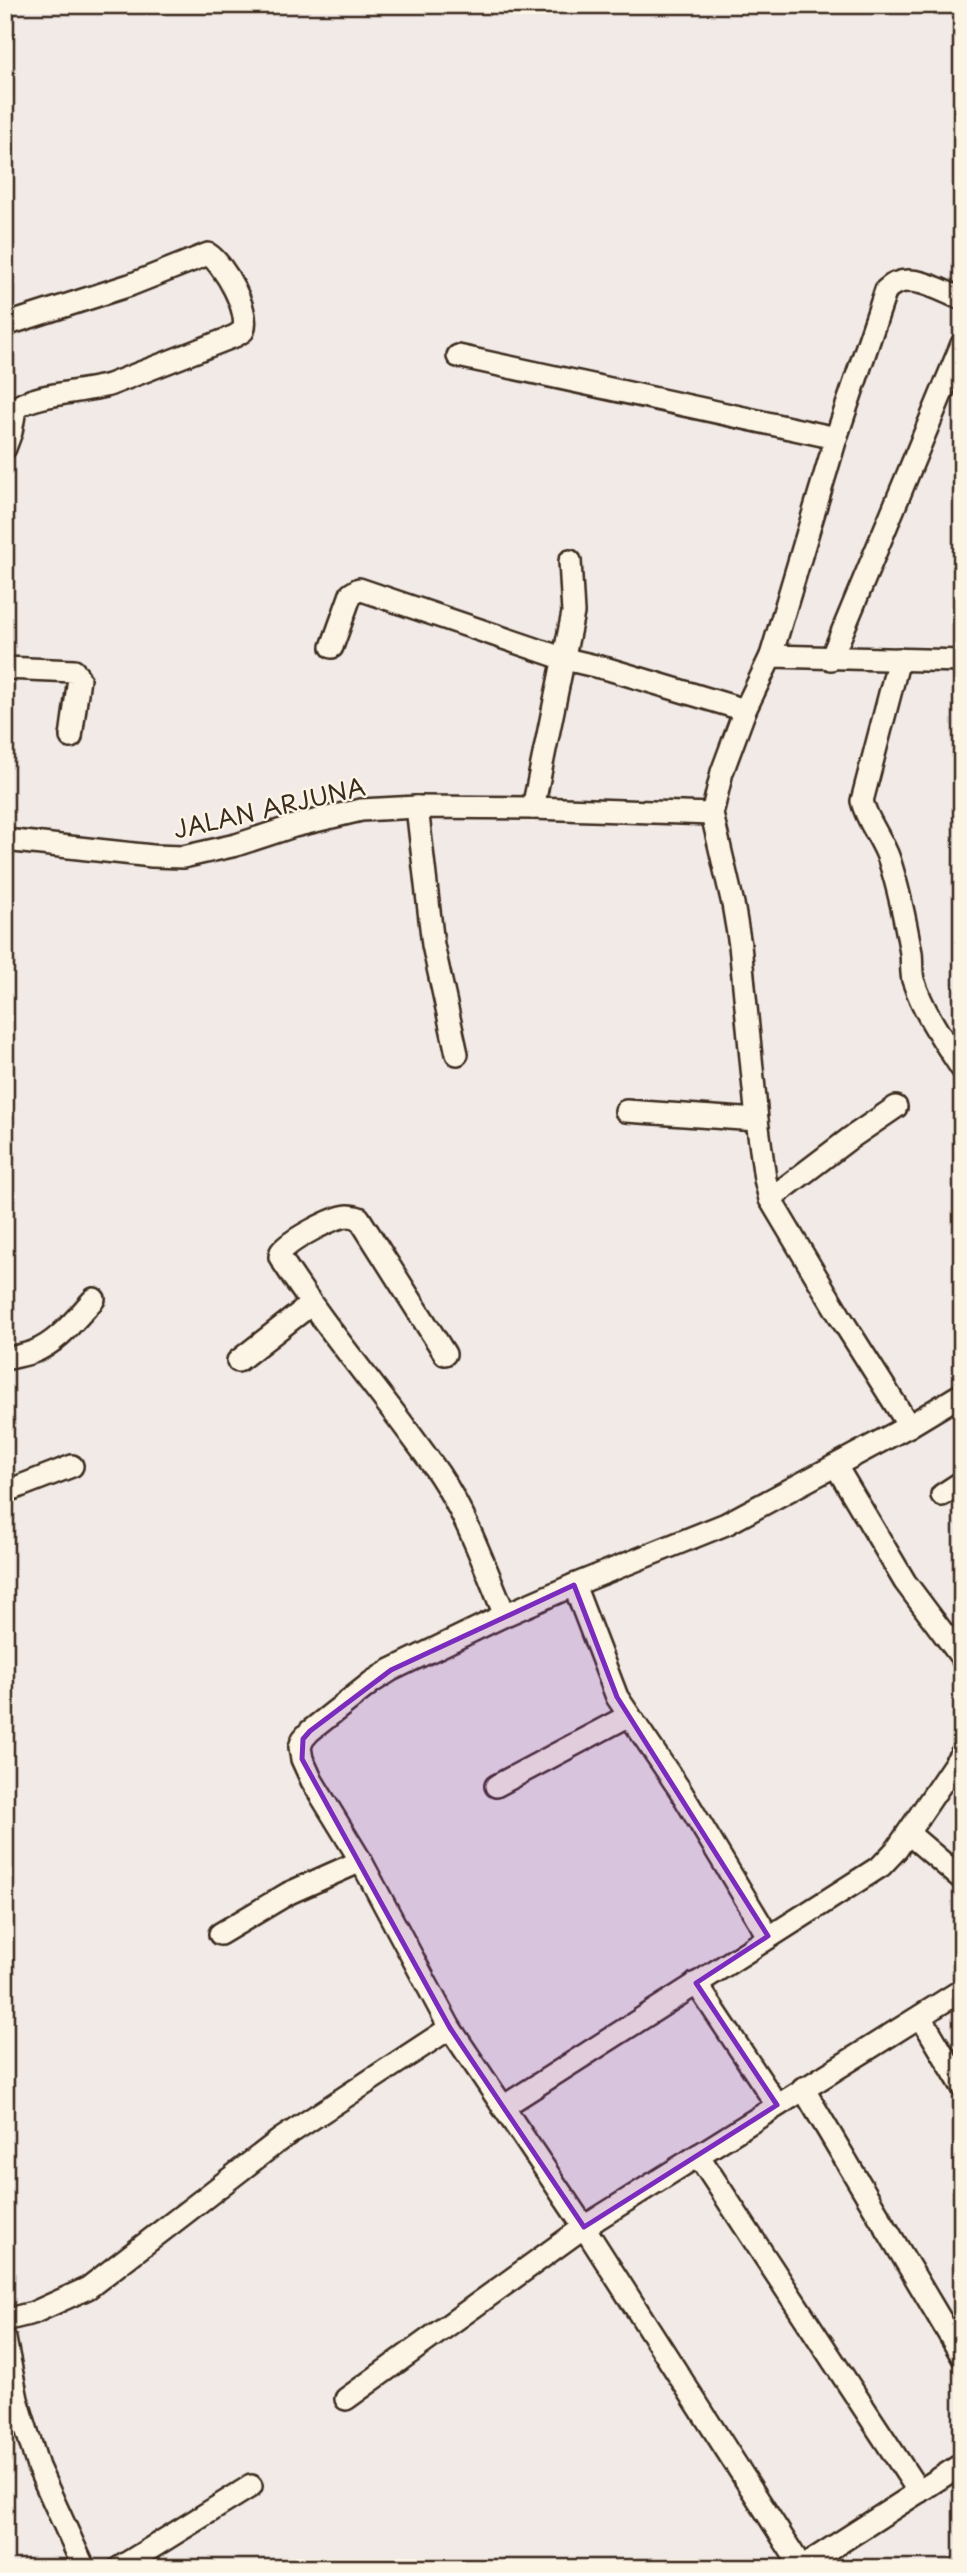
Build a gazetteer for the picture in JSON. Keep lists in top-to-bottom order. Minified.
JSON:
{"streets":{"street":["JALAN ARJUNA"]}}
